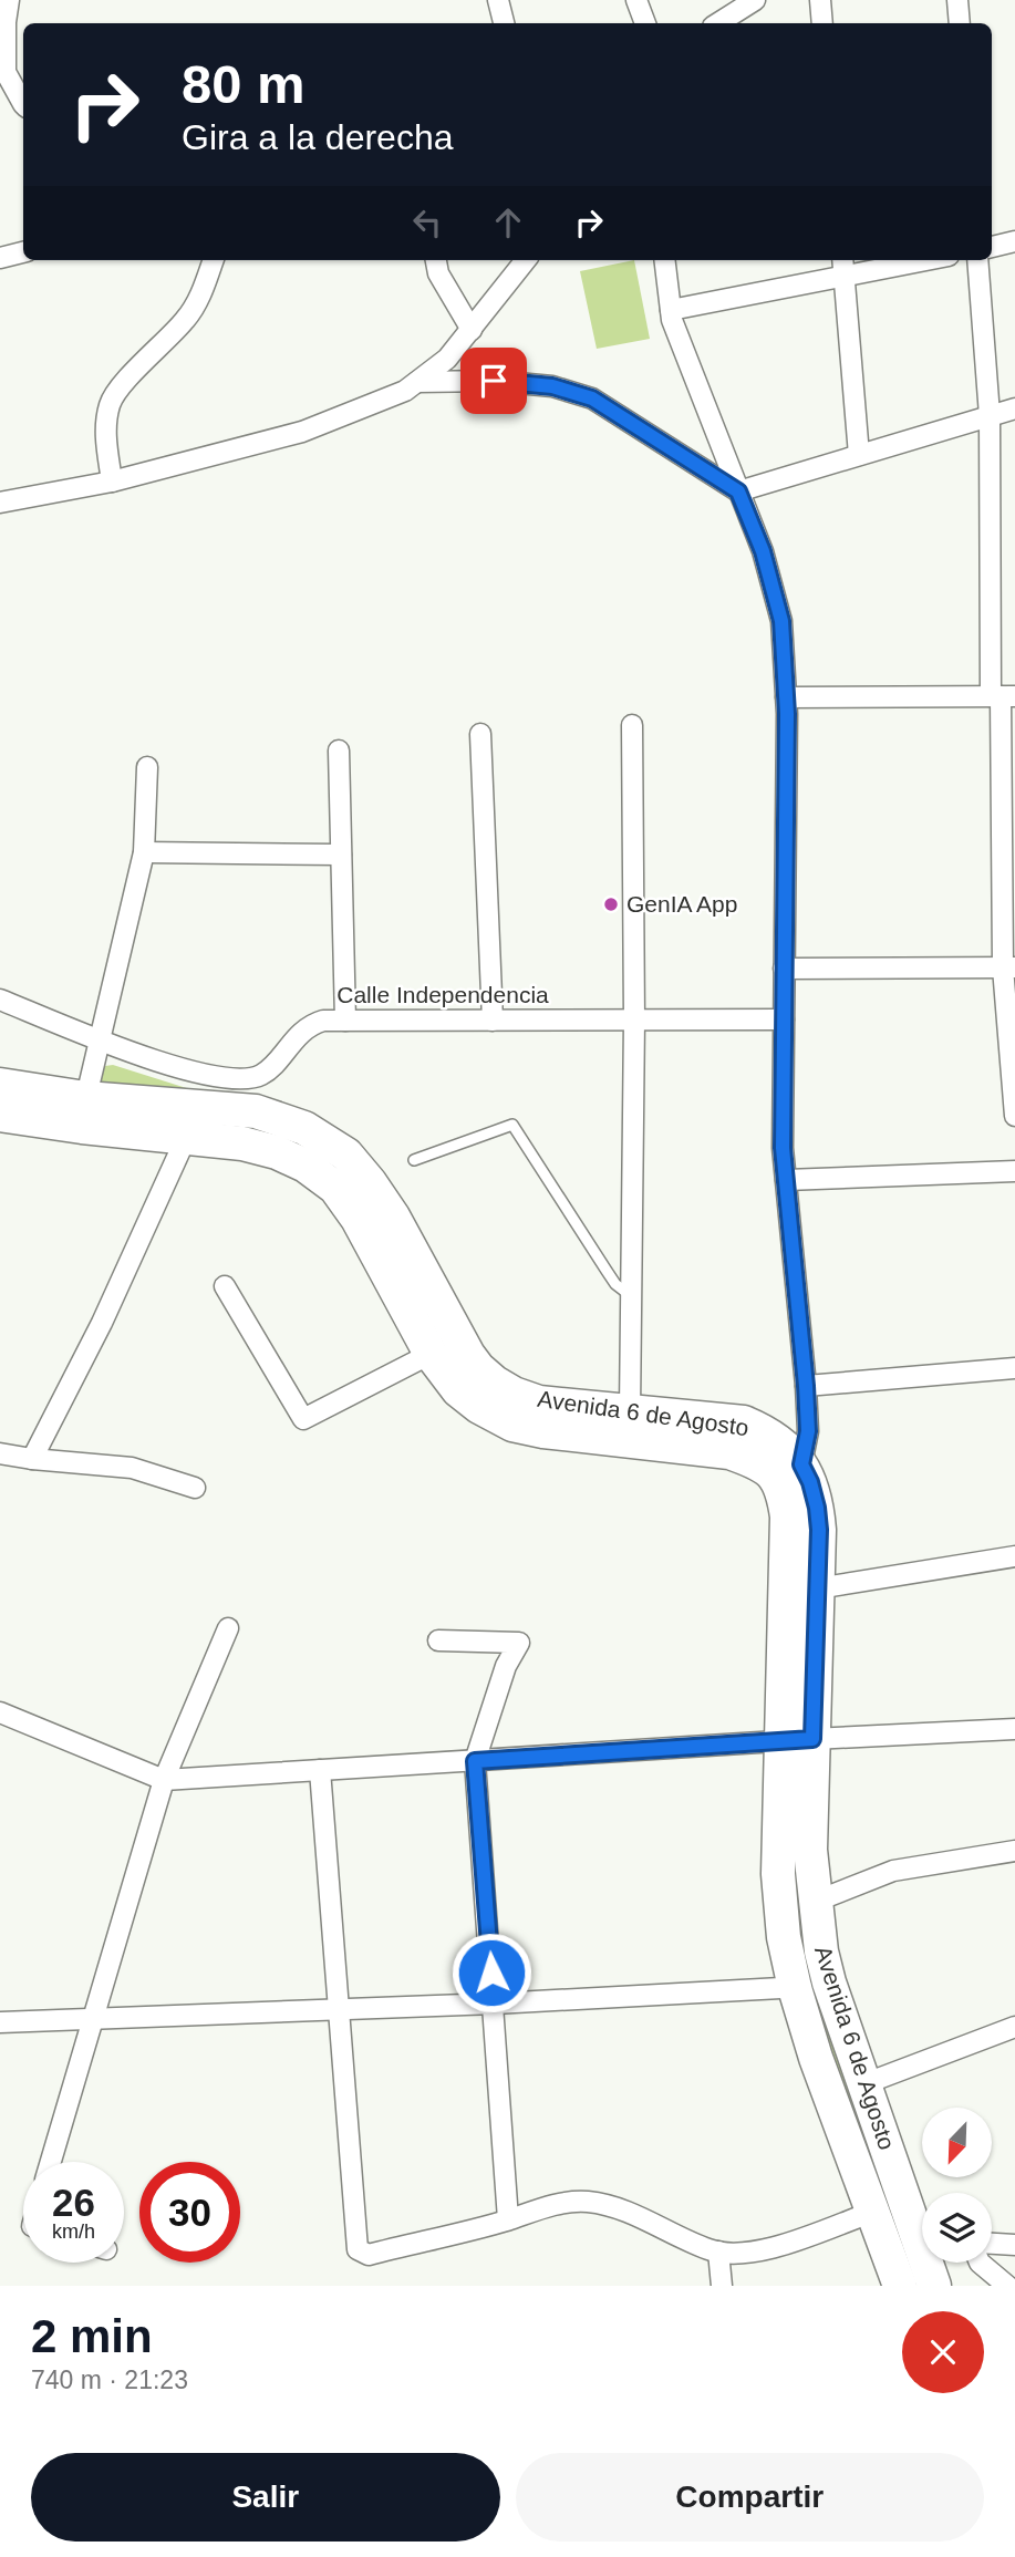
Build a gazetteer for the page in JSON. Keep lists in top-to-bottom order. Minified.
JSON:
{"streets":{"highway":["Avenida 6 de Agosto"],"street":["Calle Independencia"]},"places":["GenIA App"],"north":"bottom left","page":{"turn":["80 m","Gira a la derecha"],"speed":"26 km/h","limit":"30","heading":["2 min","740 m · 21:23"],"buttons":["Salir","Compartir"]}}
